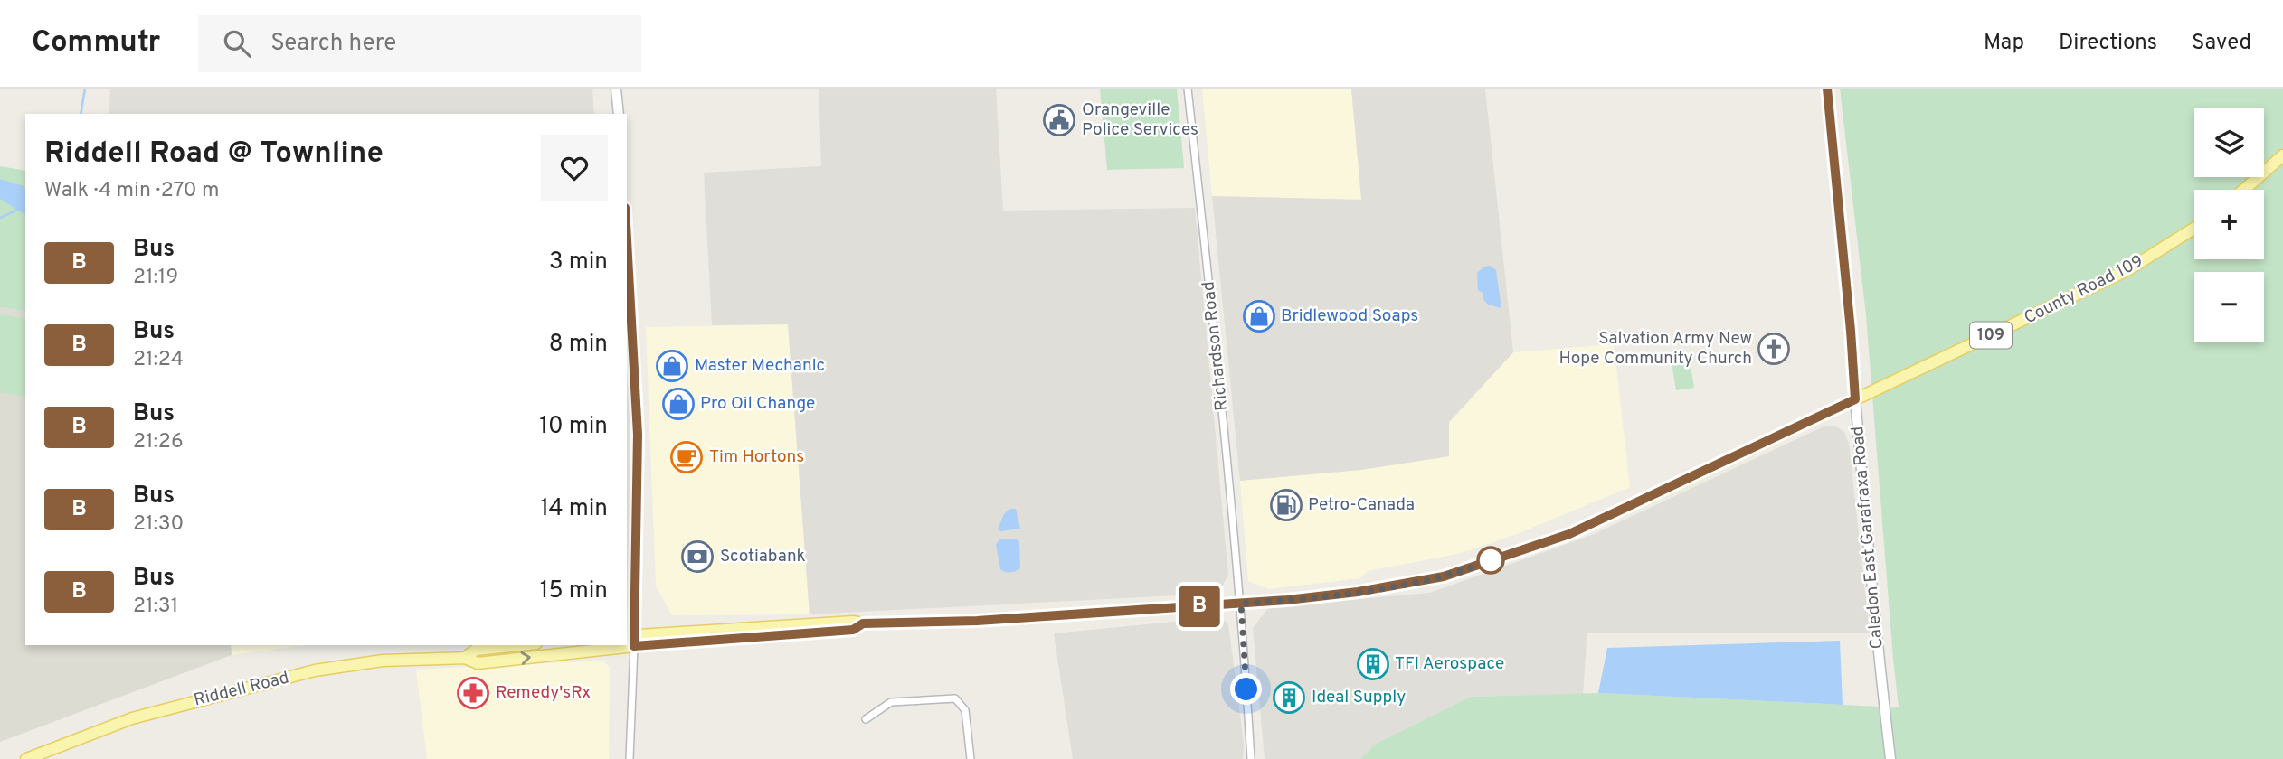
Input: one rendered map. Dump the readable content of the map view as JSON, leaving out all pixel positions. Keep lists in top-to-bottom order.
{
  "streets": {
    "main road": [
      "County Road 109",
      "109",
      "Caledon East Garafraxa Road",
      "Riddell Road"
    ],
    "street": ["Richardson Road"]
  },
  "crossings": [
    ["County Road 109", "Caledon East Garafraxa Road"],
    ["County Road 109", "Riddell Road"],
    ["Richardson Road", "Riddell Road"],
    ["Caledon East Garafraxa Road", "Riddell Road"]
  ],
  "places": {
    "public building": ["Orangeville Police Services"],
    "shop": ["Bridlewood Soaps", "Master Mechanic", "Pro Oil Change"],
    "church": ["Salvation Army New Hope Community Church"],
    "cafe": ["Tim Hortons"],
    "fuel station": ["Petro-Canada"],
    "bank": ["Scotiabank"],
    "building": ["TFI Aerospace", "Ideal Supply"],
    "pharmacy": ["Remedy'sRx"]
  },
  "lines": ["bus line B"],
  "page": {
    "header": "Commutr",
    "search": "Search here",
    "nav": ["Map", "Directions", "Saved"],
    "on_map": "B",
    "map_buttons": ["+", "−"],
    "heading": ["Riddell Road @ Townline", "Walk · 4 min · 270 m"],
    "list": [
      {
        "mark": "B",
        "name": "Bus",
        "note": "21:19",
        "value": "3 min"
      },
      {
        "mark": "B",
        "name": "Bus",
        "note": "21:24",
        "value": "8 min"
      },
      {
        "mark": "B",
        "name": "Bus",
        "note": "21:26",
        "value": "10 min"
      },
      {
        "mark": "B",
        "name": "Bus",
        "note": "21:30",
        "value": "14 min"
      },
      {
        "mark": "B",
        "name": "Bus",
        "note": "21:31",
        "value": "15 min"
      }
    ]
  }
}
